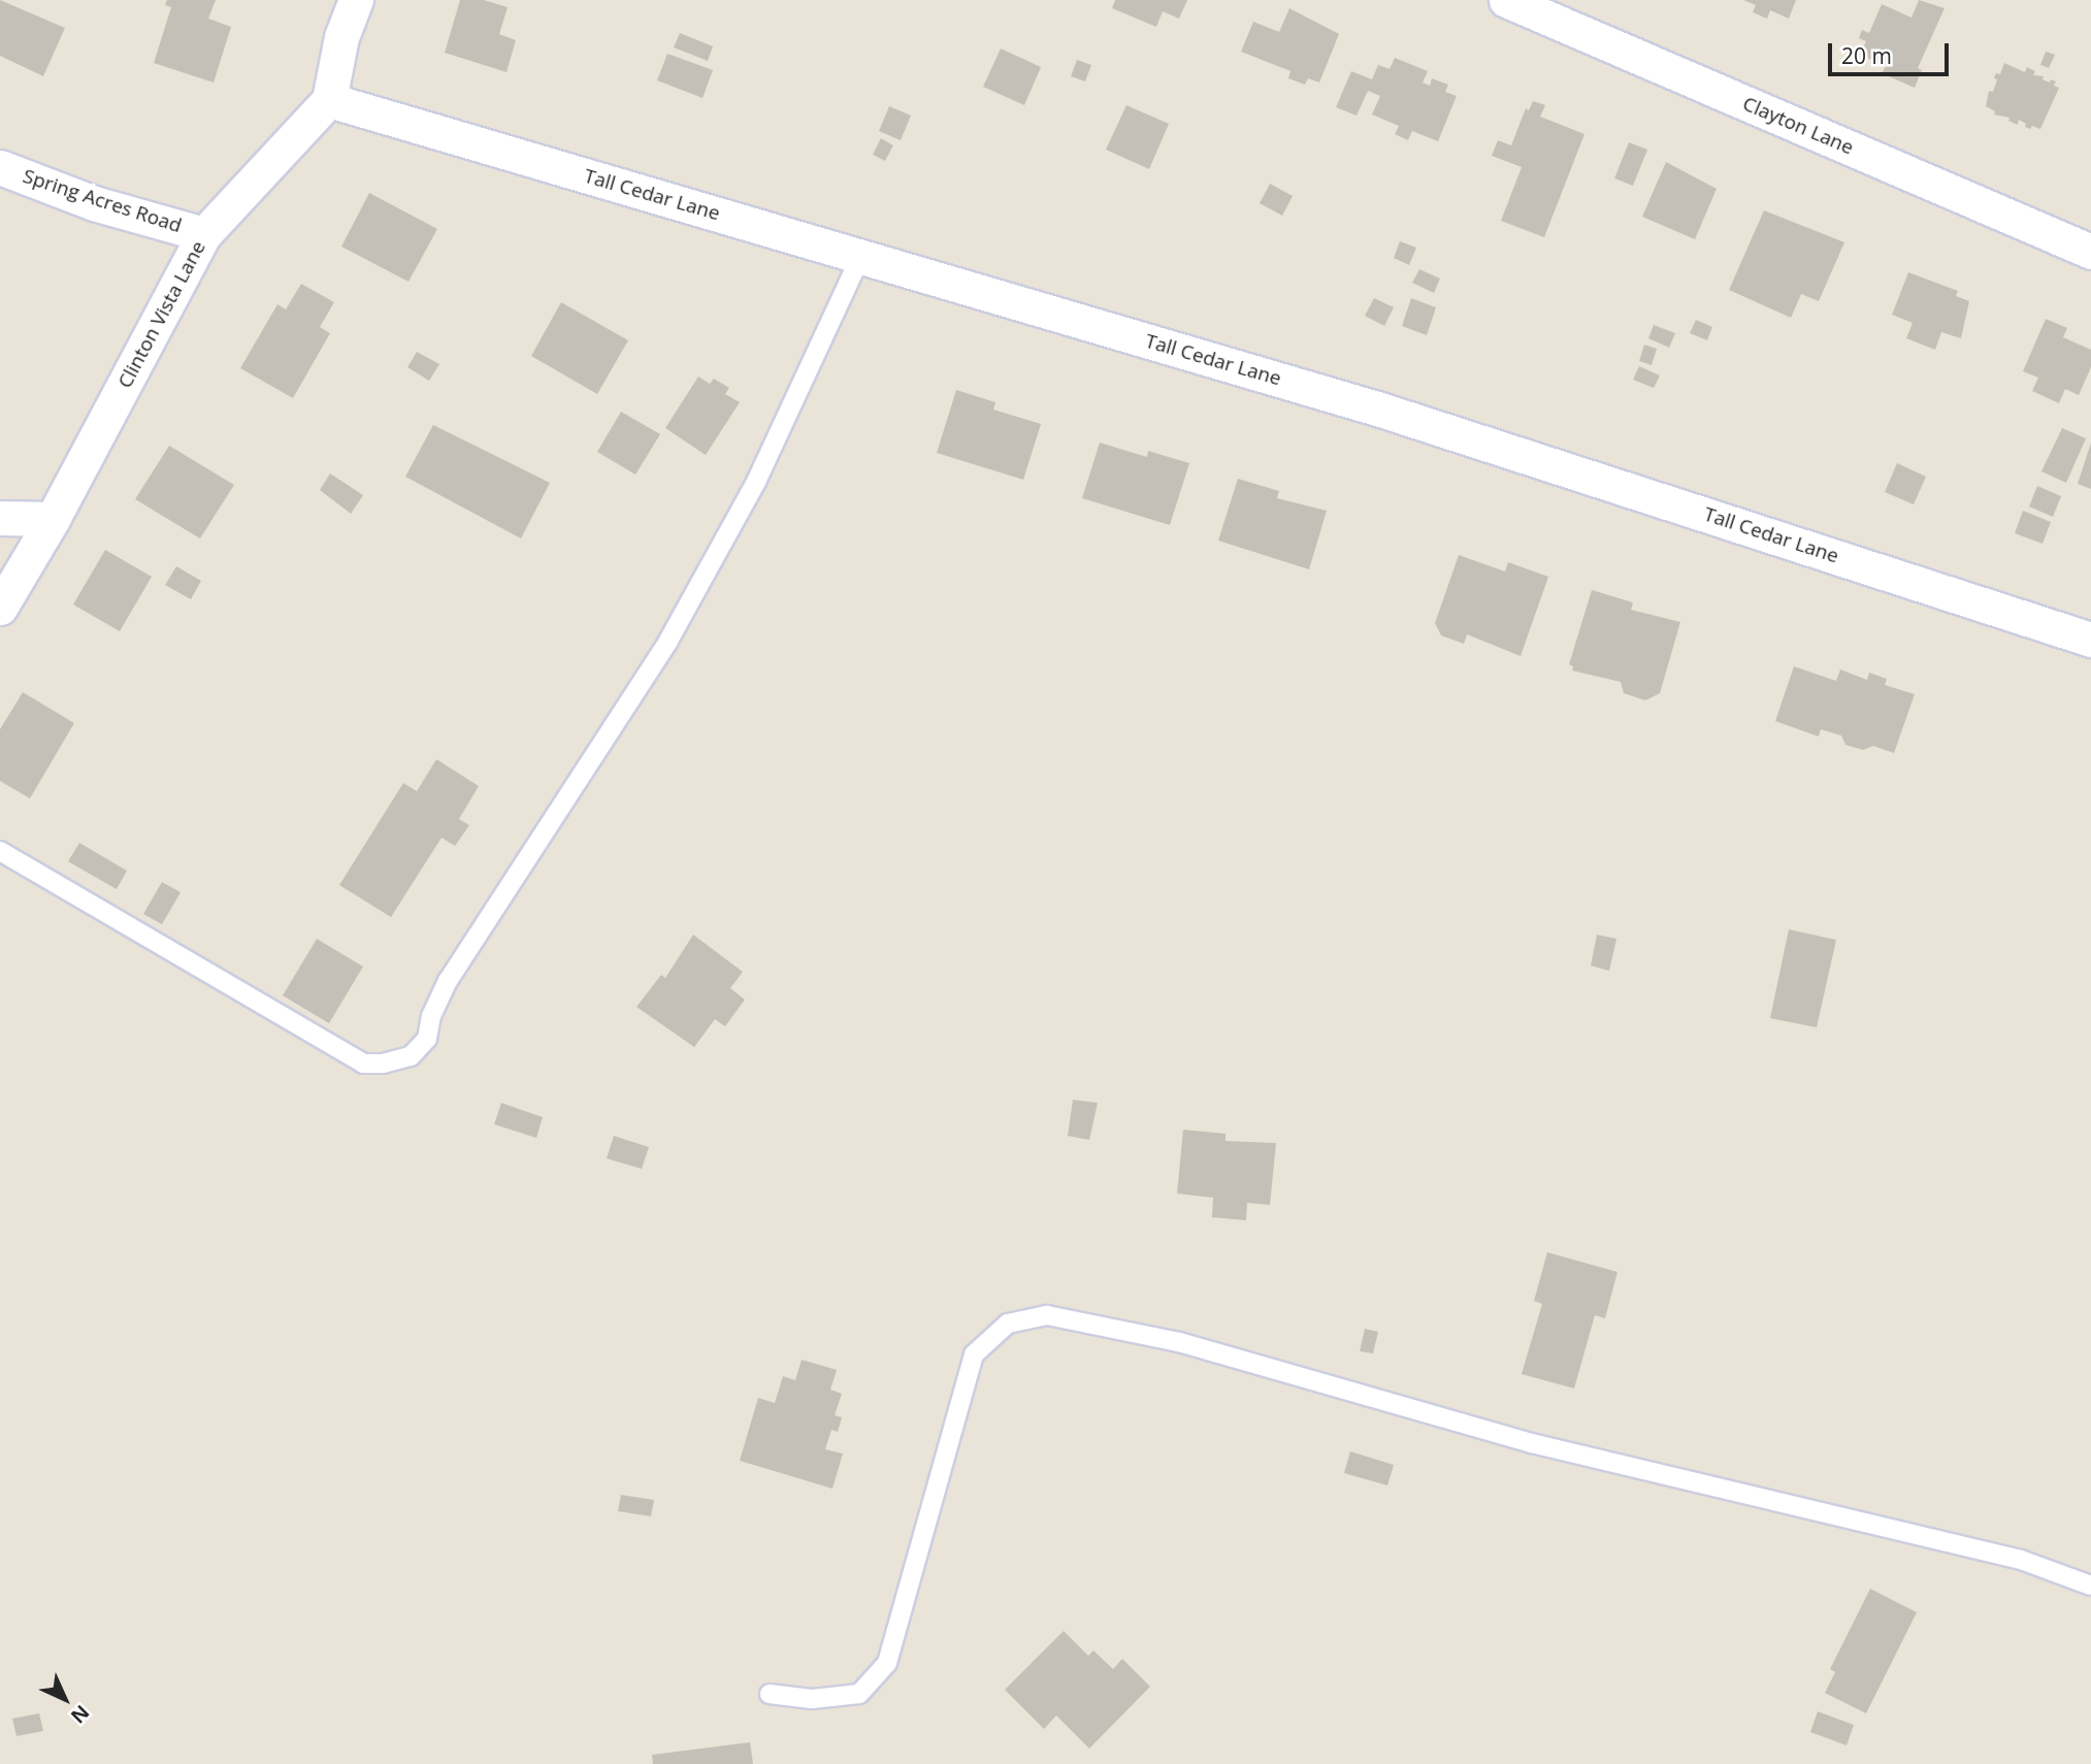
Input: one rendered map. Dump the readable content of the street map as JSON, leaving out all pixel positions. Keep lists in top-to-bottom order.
{
  "streets": {
    "street": [
      "Clayton Lane",
      "Tall Cedar Lane",
      "Spring Acres Road",
      "Clinton Vista Lane"
    ]
  },
  "crossings": [
    ["Tall Cedar Lane", "Clinton Vista Lane"],
    ["Spring Acres Road", "Clinton Vista Lane"]
  ],
  "scale_bar": "20 m",
  "north": "bottom right"
}
